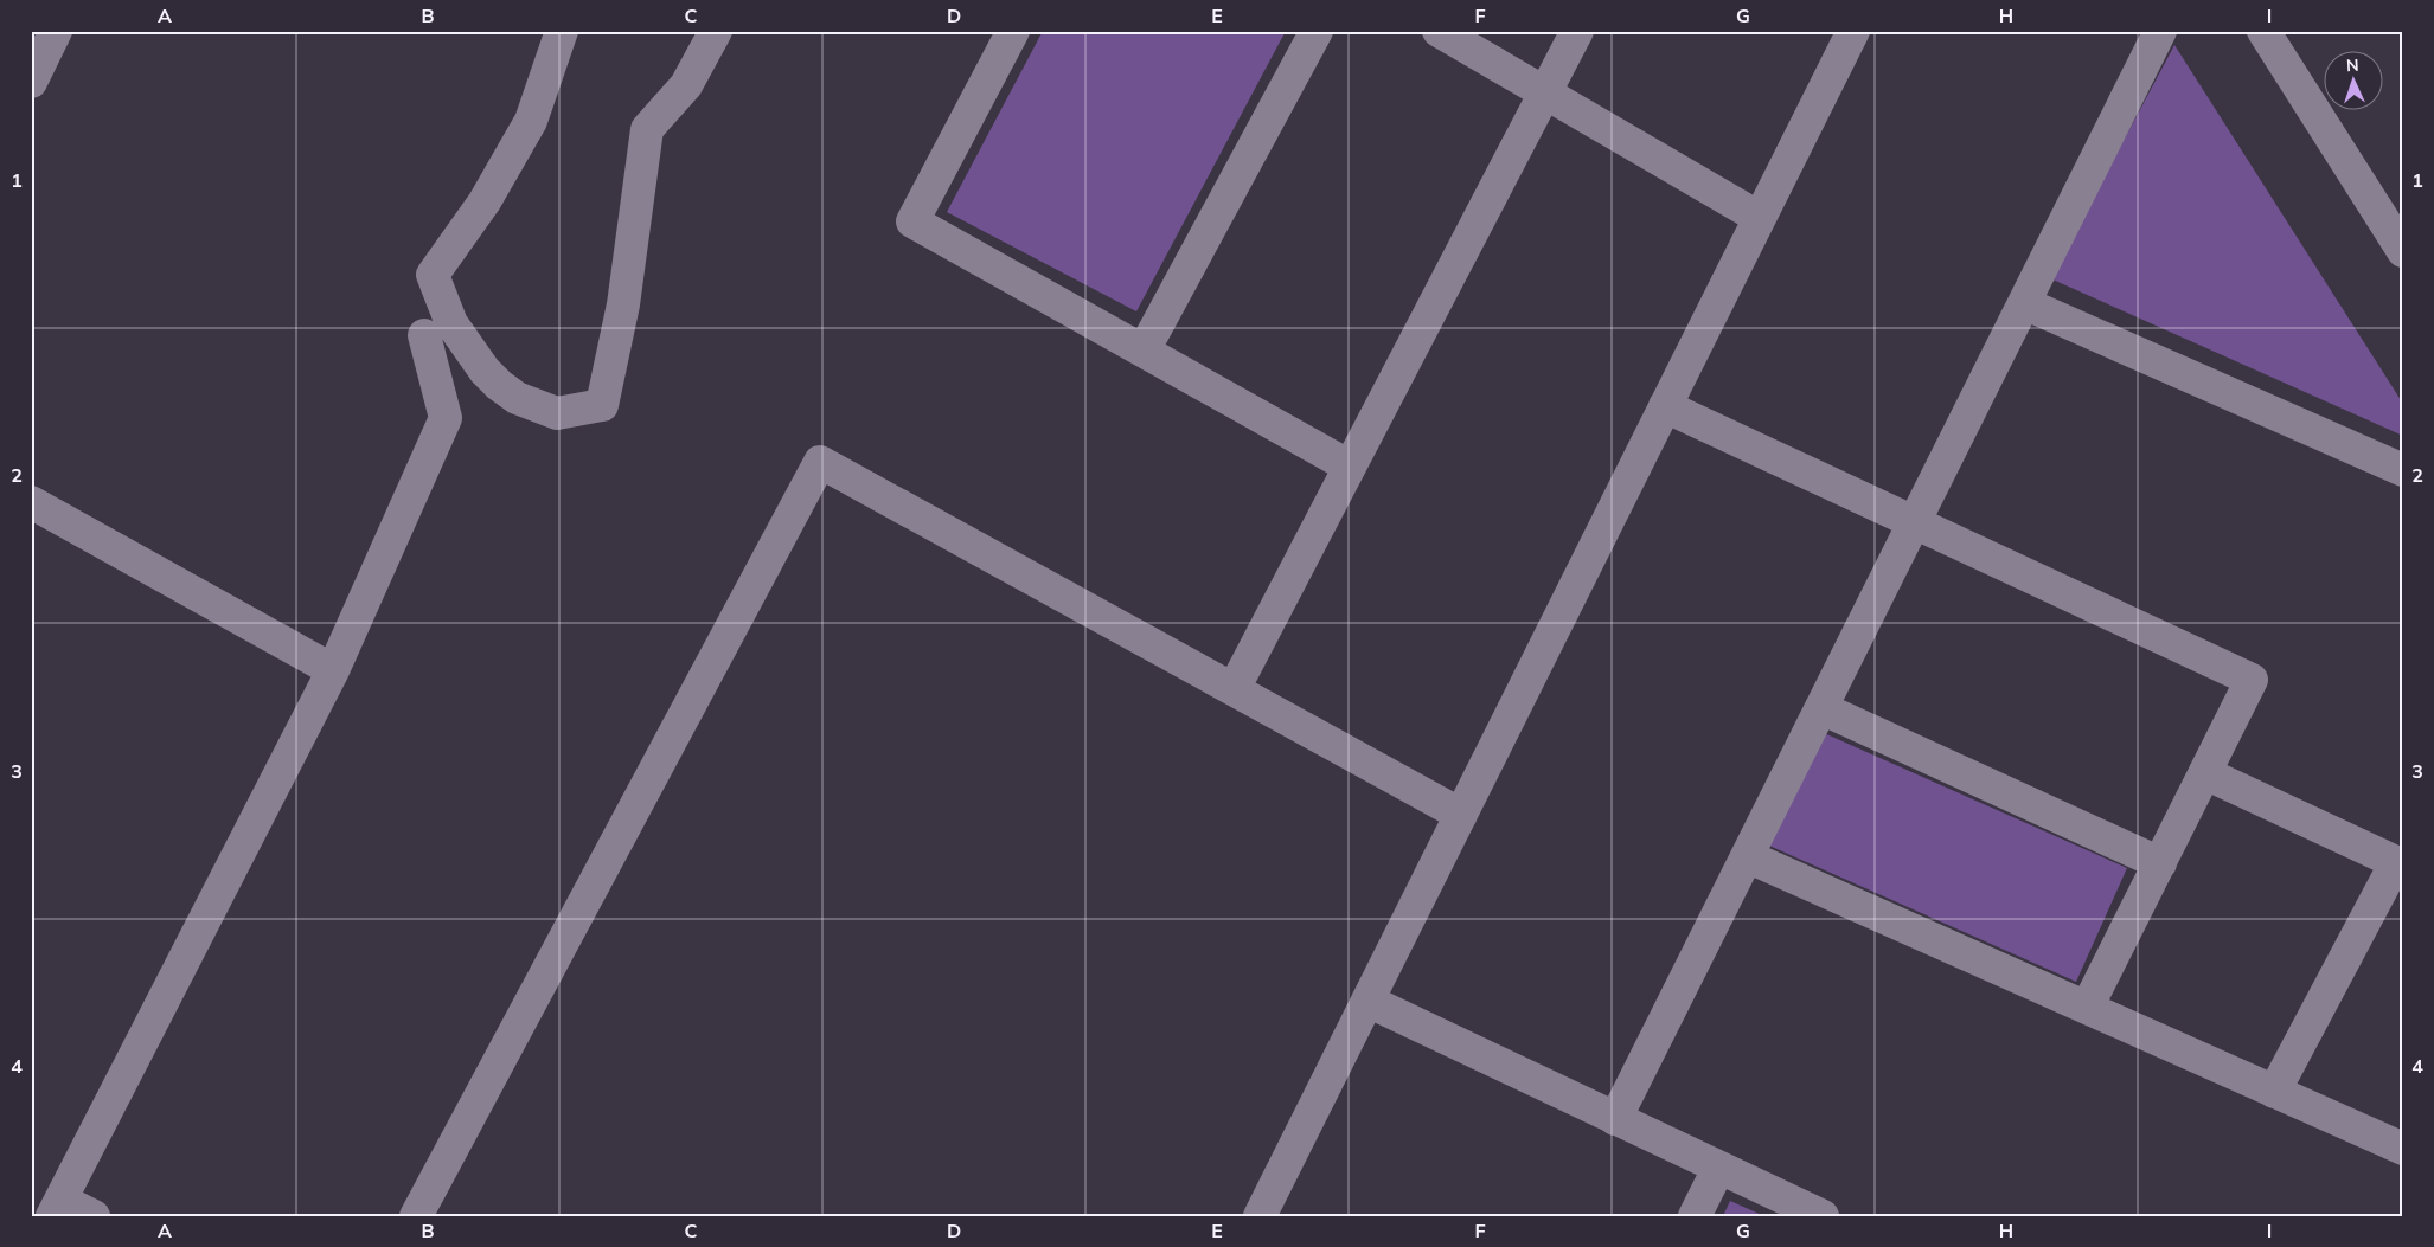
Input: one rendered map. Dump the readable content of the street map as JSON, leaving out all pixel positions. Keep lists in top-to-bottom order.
{
  "north": "top",
  "grid": {
    "columns": [
      "A",
      "B",
      "C",
      "D",
      "E",
      "F",
      "G",
      "H",
      "I"
    ],
    "rows": [
      "1",
      "2",
      "3",
      "4"
    ]
  }
}
